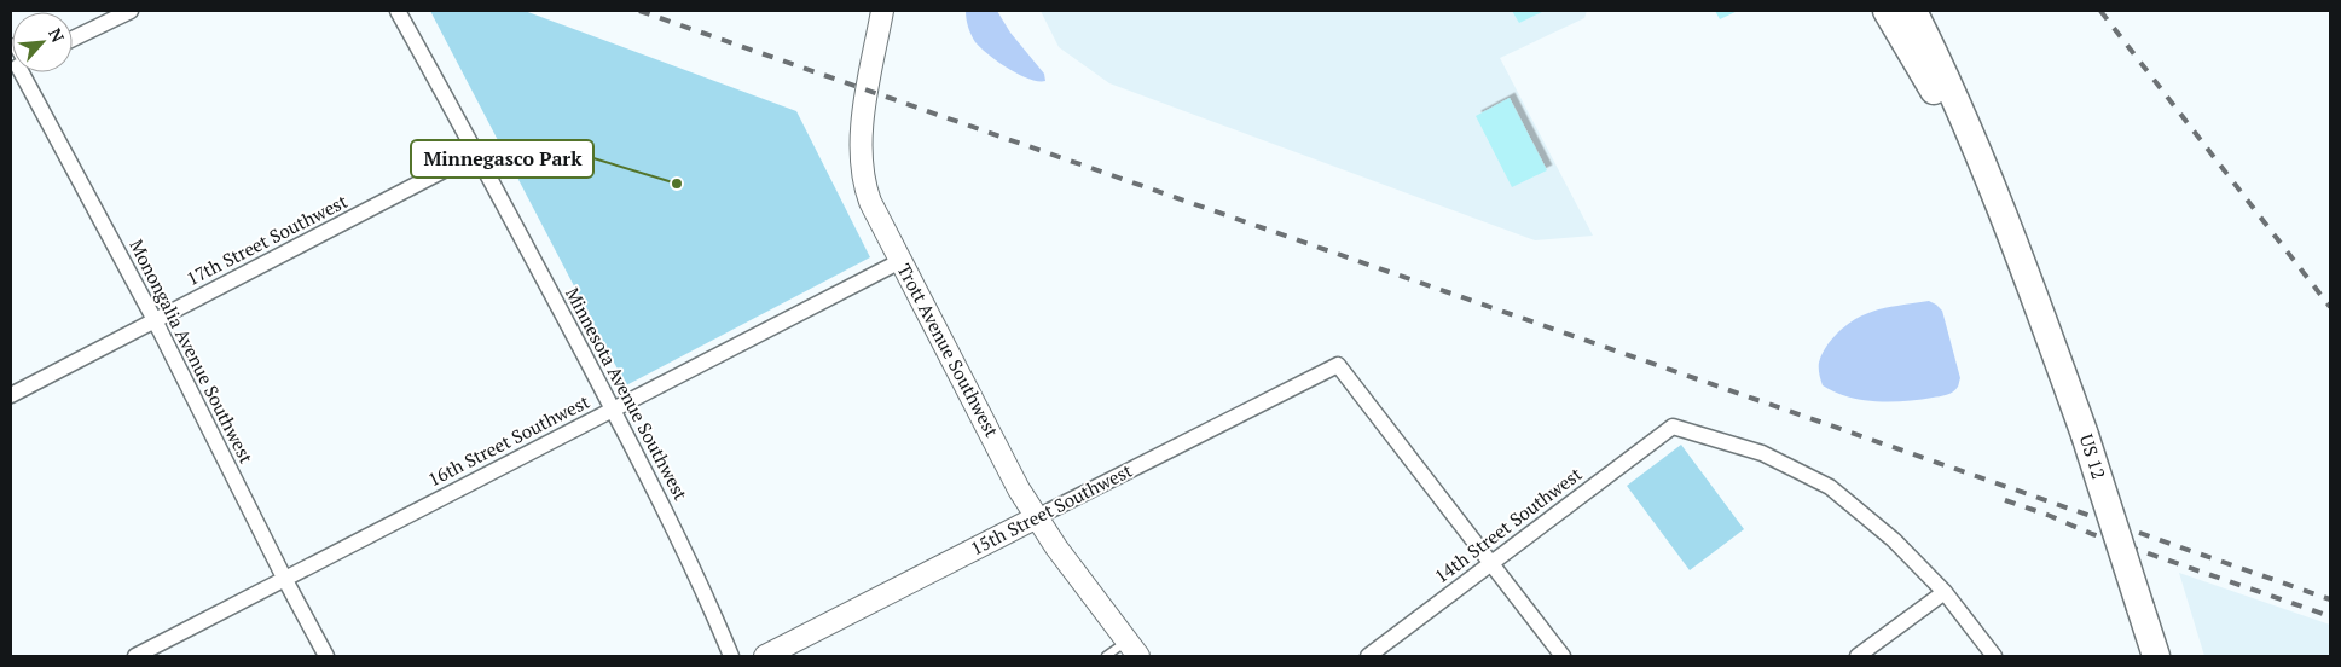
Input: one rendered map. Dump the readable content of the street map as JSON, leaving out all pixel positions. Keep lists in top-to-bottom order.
{
  "streets": {
    "highway": ["US 12"],
    "street": [
      "17th Street Southwest",
      "Trott Avenue Southwest",
      "Monongalia Avenue Southwest",
      "Minnesota Avenue Southwest",
      "16th Street Southwest",
      "15th Street Southwest",
      "14th Street Southwest"
    ]
  },
  "crossings": [
    ["17th Street Southwest", "Monongalia Avenue Southwest"],
    ["17th Street Southwest", "Minnesota Avenue Southwest"],
    ["Trott Avenue Southwest", "16th Street Southwest"],
    ["Trott Avenue Southwest", "15th Street Southwest"],
    ["Monongalia Avenue Southwest", "16th Street Southwest"],
    ["Minnesota Avenue Southwest", "16th Street Southwest"],
    ["15th Street Southwest", "14th Street Southwest"]
  ],
  "places": ["Minnegasco Park"],
  "north": "top right"
}
